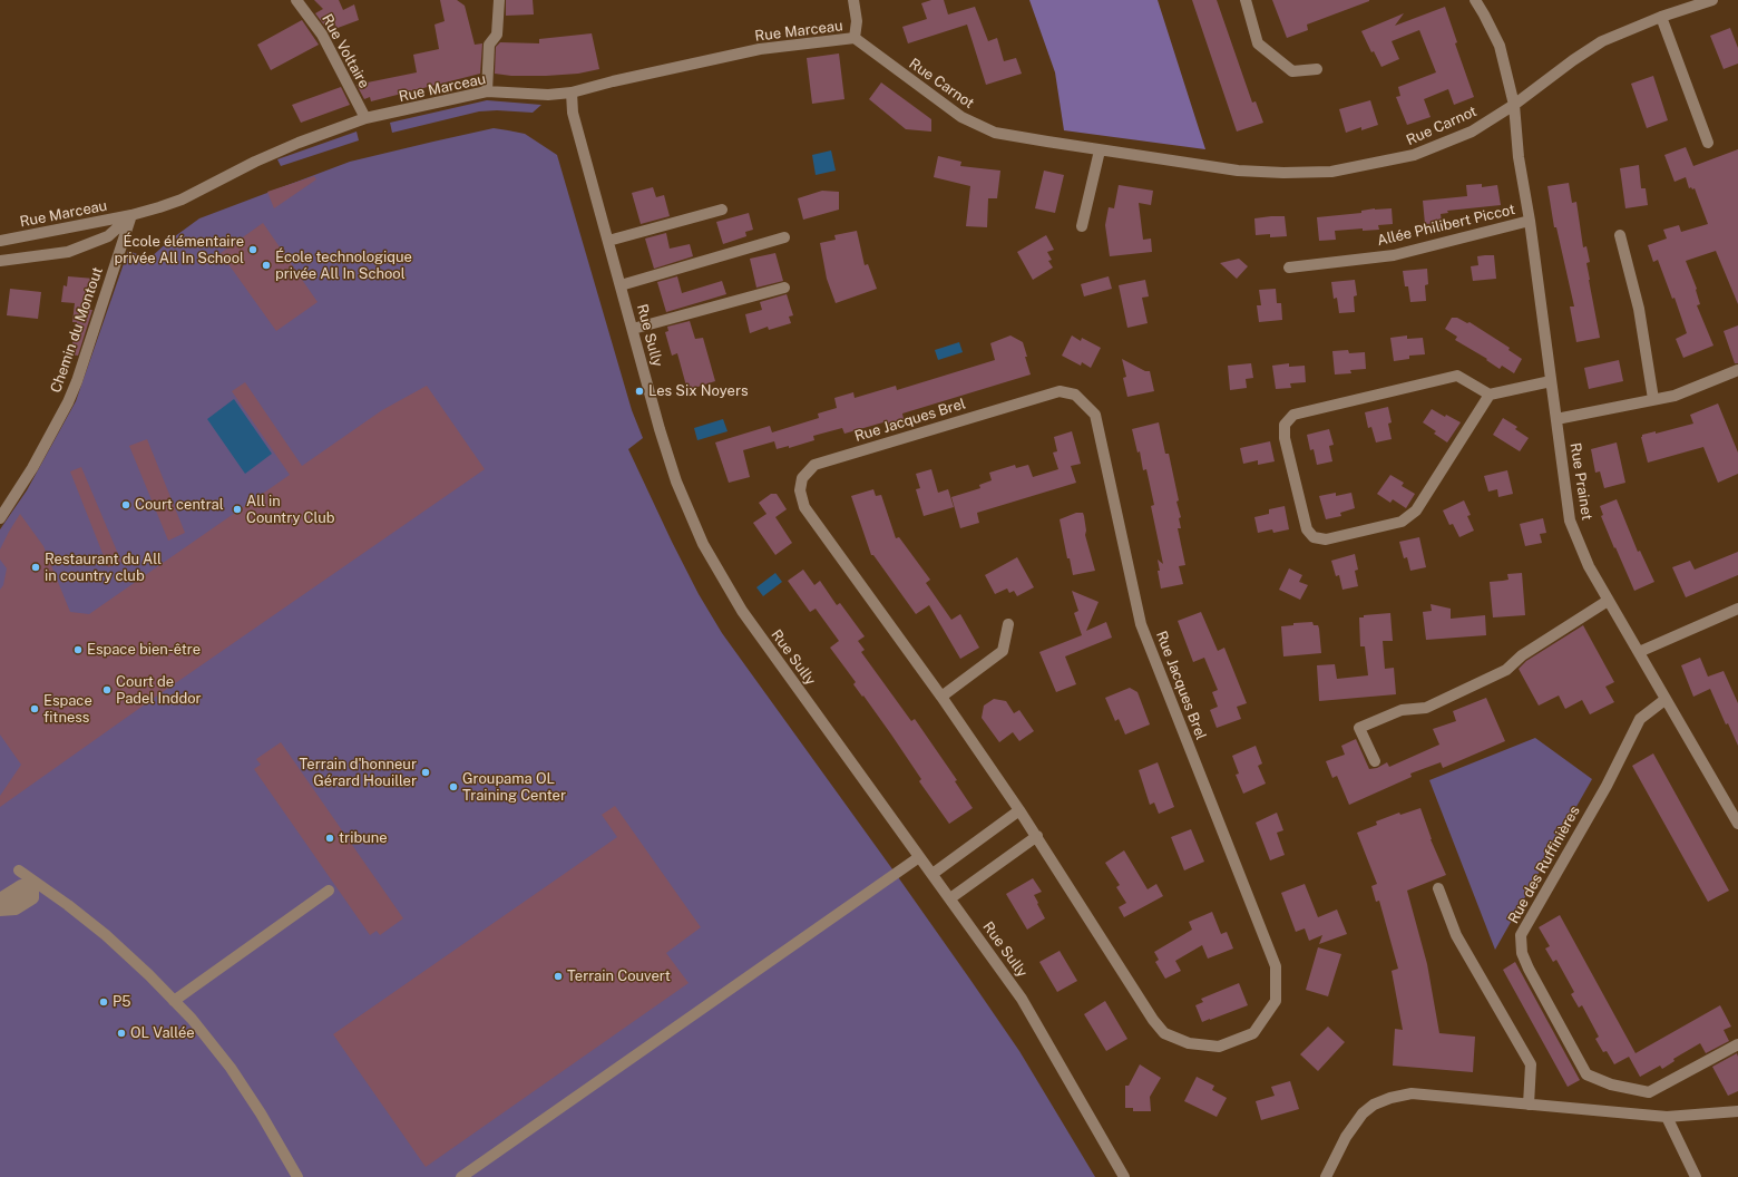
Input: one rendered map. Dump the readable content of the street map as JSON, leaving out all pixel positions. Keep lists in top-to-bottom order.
{
  "streets": {
    "street": [
      "Rue Marceau",
      "Rue Voltaire",
      "Rue Carnot",
      "Allée Philibert Piccot",
      "Chemin du Montout",
      "Rue Sully",
      "Rue Jacques Brel",
      "Rue Prainet",
      "Rue des Ruffinières"
    ]
  },
  "crossings": [
    ["Rue Marceau", "Rue Voltaire"],
    ["Rue Marceau", "Rue Carnot"],
    ["Rue Marceau", "Chemin du Montout"],
    ["Rue Marceau", "Rue Sully"],
    ["Rue Carnot", "Rue Prainet"],
    ["Allée Philibert Piccot", "Rue Prainet"],
    ["Rue Prainet", "Rue des Ruffinières"]
  ],
  "places": [
    "École élémentaire privée All In School",
    "École technologique privée All In School",
    "Les Six Noyers",
    "Court central",
    "All in Country Club",
    "Restaurant du All in country club",
    "Espace bien-être",
    "Court de Padel Inddor",
    "Espace fitness",
    "Terrain d'honneur Gérard Houiller",
    "Groupama OL Training Center",
    "tribune",
    "Terrain Couvert",
    "P5",
    "OL Vallée"
  ]
}
